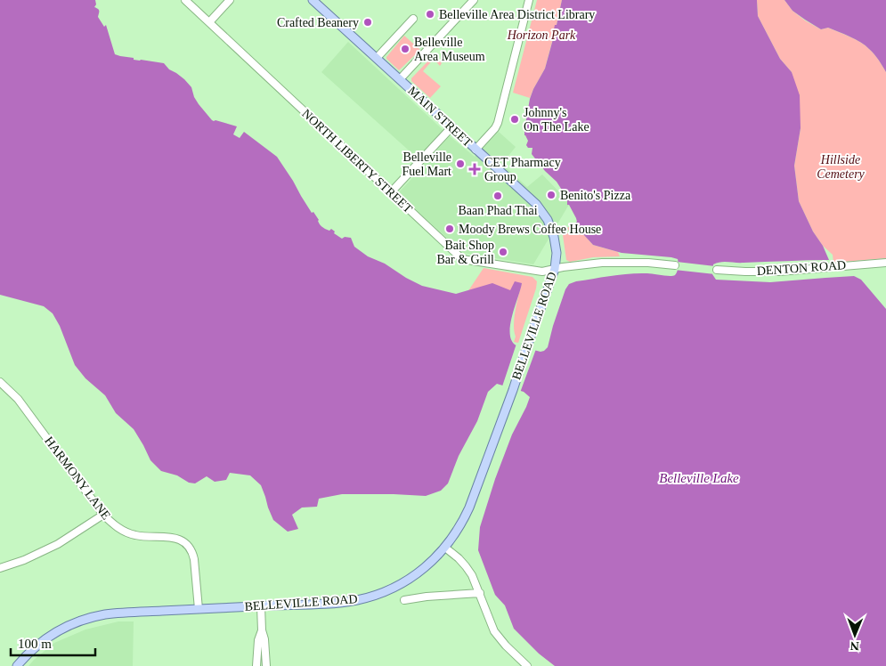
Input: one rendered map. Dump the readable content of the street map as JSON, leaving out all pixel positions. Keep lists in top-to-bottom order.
{
  "streets": {
    "main road": ["MAIN STREET", "BELLEVILLE ROAD"],
    "street": ["NORTH LIBERTY STREET", "DENTON ROAD", "HARMONY LANE"]
  },
  "crossings": [
    ["MAIN STREET", "BELLEVILLE ROAD"],
    ["NORTH LIBERTY STREET", "BELLEVILLE ROAD"],
    ["BELLEVILLE ROAD", "HARMONY LANE"]
  ],
  "water": ["Belleville Lake"],
  "parks": ["Horizon Park", "Hillside Cemetery"],
  "places": {
    "other": [
      "Belleville Area District Library",
      "Crafted Beanery",
      "Belleville Area Museum",
      "Johnny's On The Lake",
      "Belleville Fuel Mart",
      "Benito's Pizza",
      "Baan Phad Thai",
      "Moody Brews Coffee House",
      "Bait Shop Bar & Grill"
    ],
    "health": ["CET Pharmacy Group"]
  },
  "scale_bar": "100 m",
  "north": "bottom"
}
